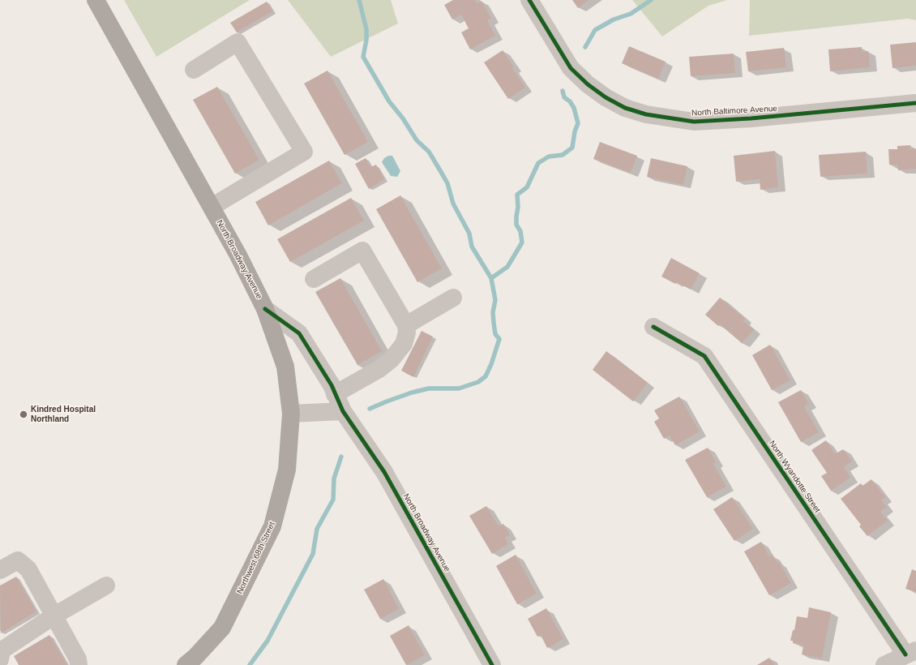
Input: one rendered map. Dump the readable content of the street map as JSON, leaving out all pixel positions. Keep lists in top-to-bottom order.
{
  "streets": {
    "main road": ["North Broadway Avenue", "Northwest 68th Street"],
    "street": ["North Baltimore Avenue", "North Wyandotte Street"]
  },
  "crossings": [
    ["North Broadway Avenue", "Northwest 68th Street"]
  ],
  "places": ["Kindred Hospital Northland"]
}
